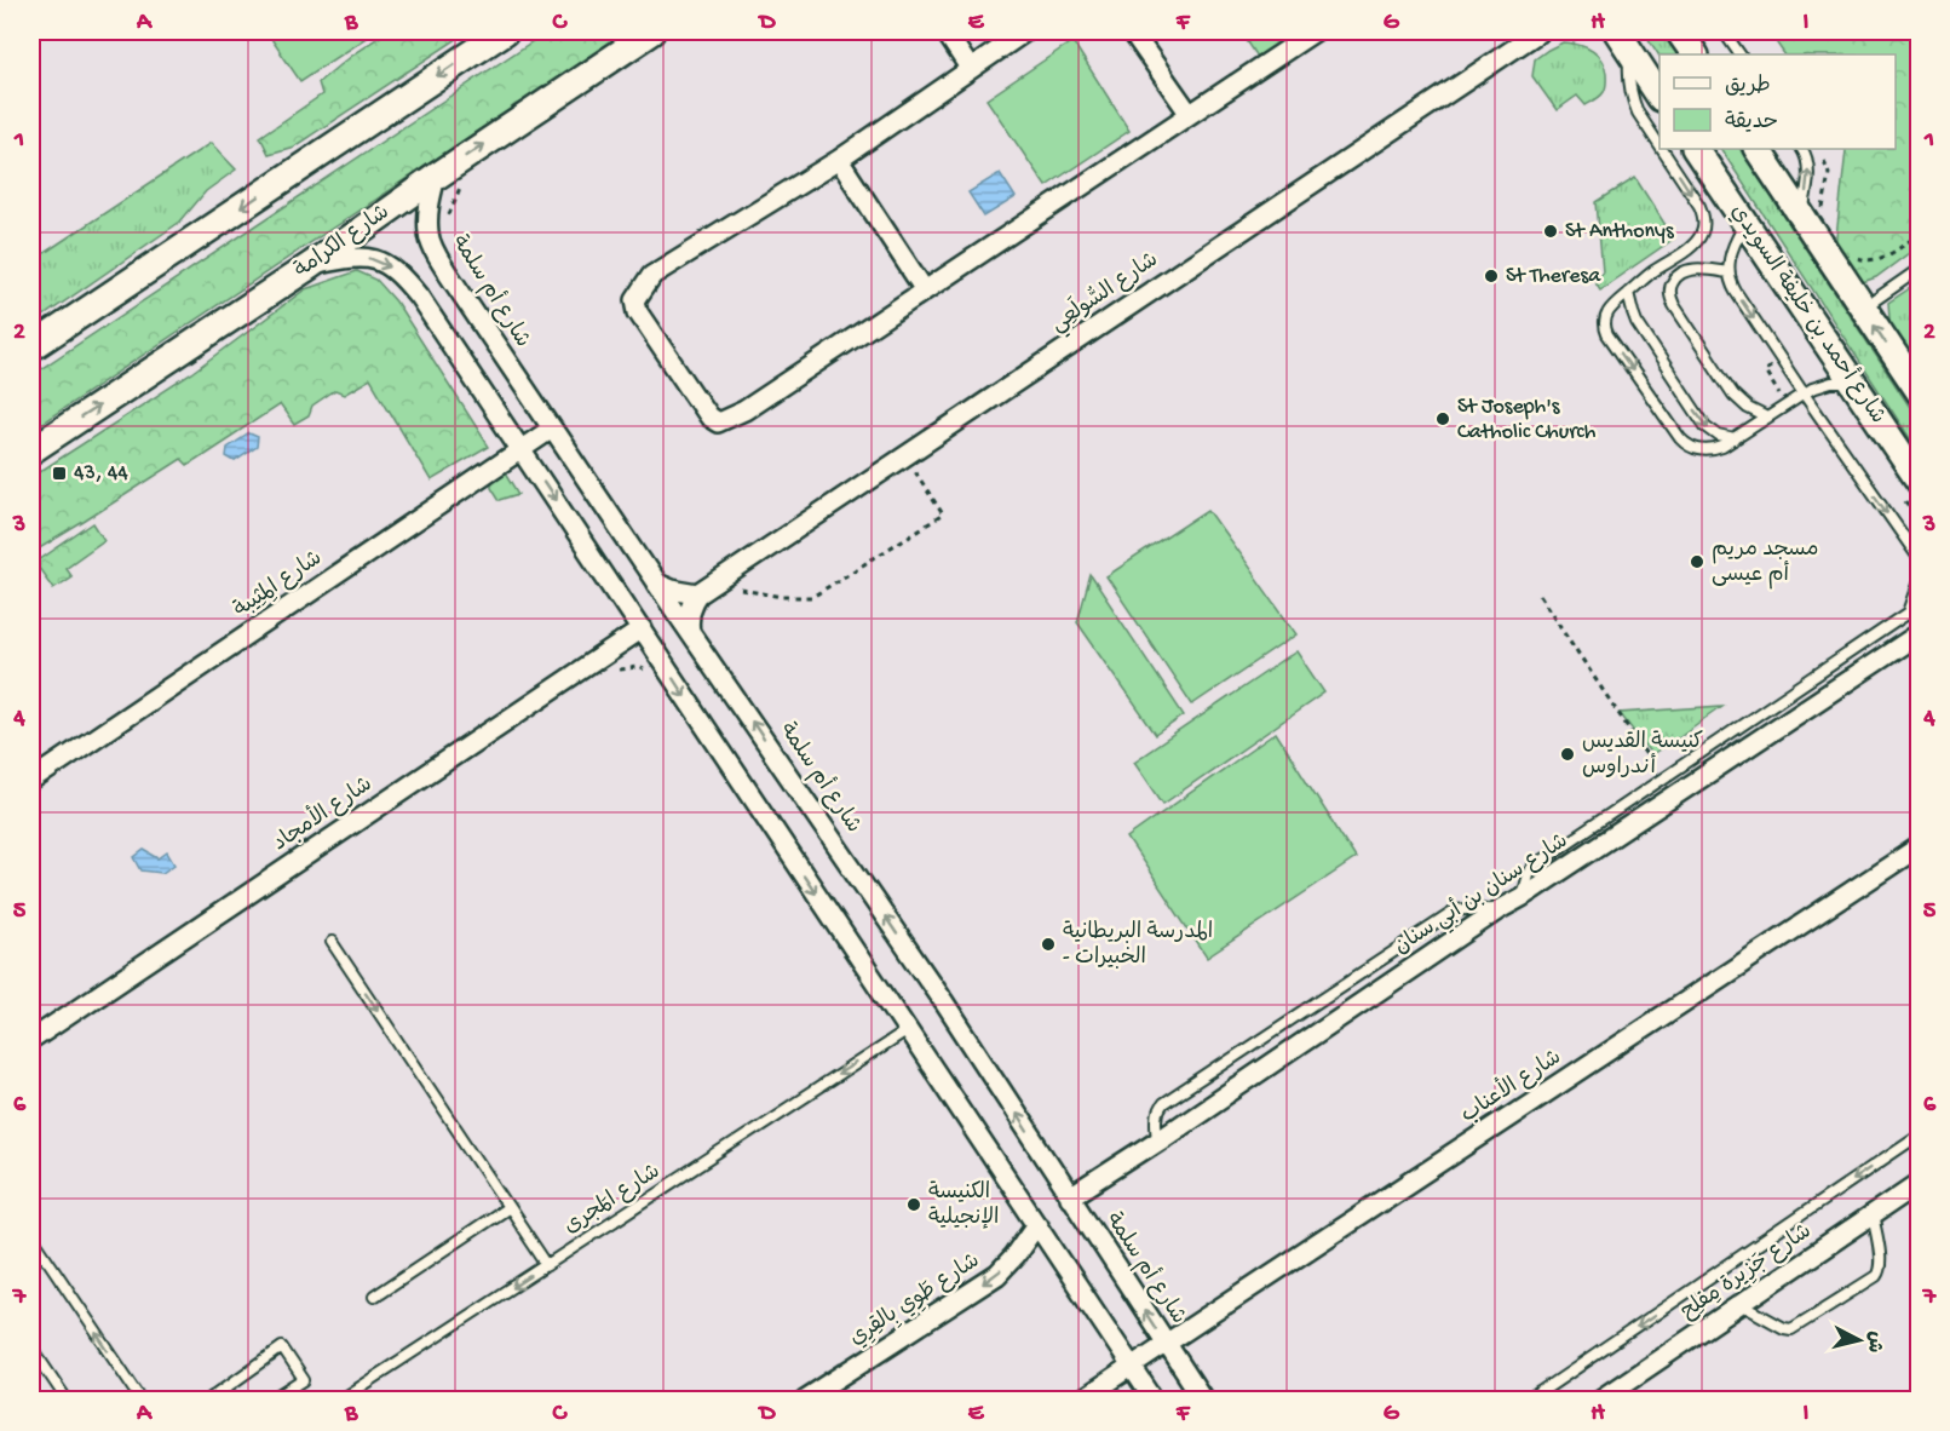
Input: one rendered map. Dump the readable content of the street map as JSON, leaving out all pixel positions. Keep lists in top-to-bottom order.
{
  "streets": {
    "main road": ["شارع الكرامة", "شارع أحمد بن خليفة السويدي"],
    "street": [
      "شارع أم سلمة",
      "شارع السُّولَعِي",
      "شارع المِثِيبة",
      "شارع الأمجاد",
      "شارع سنان بن أبي سنان",
      "شارع الأعناب",
      "شارع جَزِيرة مِفلِح",
      "شارع طَوِي بِالقِرِي"
    ],
    "lane": ["شارع المَجرى"]
  },
  "crossings": [
    ["شارع الكرامة", "شارع أم سلمة"],
    ["شارع أم سلمة", "شارع المِثِيبة"],
    ["شارع أم سلمة", "شارع سنان بن أبي سنان"],
    ["شارع أم سلمة", "شارع الأعناب"]
  ],
  "one_way": ["شارع المَجرى", "شارع طَوِي بِالقِرِي"],
  "places": {
    "other": [
      "St Anthonys",
      "St Theresa",
      "St Joseph's Catholic Church",
      "مسجد مريم أم عيسى",
      "كنيسة القديس أندراوس",
      "المدرسة البريطانية - الخبيرات",
      "الكنيسة الإنجيلية"
    ],
    "transit": ["43, 44"]
  },
  "legend": ["طريق", "حديقة"],
  "north": "right",
  "grid": {
    "columns": [
      "A",
      "B",
      "C",
      "D",
      "E",
      "F",
      "G",
      "H",
      "I"
    ],
    "rows": [
      "1",
      "2",
      "3",
      "4",
      "5",
      "6",
      "7"
    ]
  }
}
